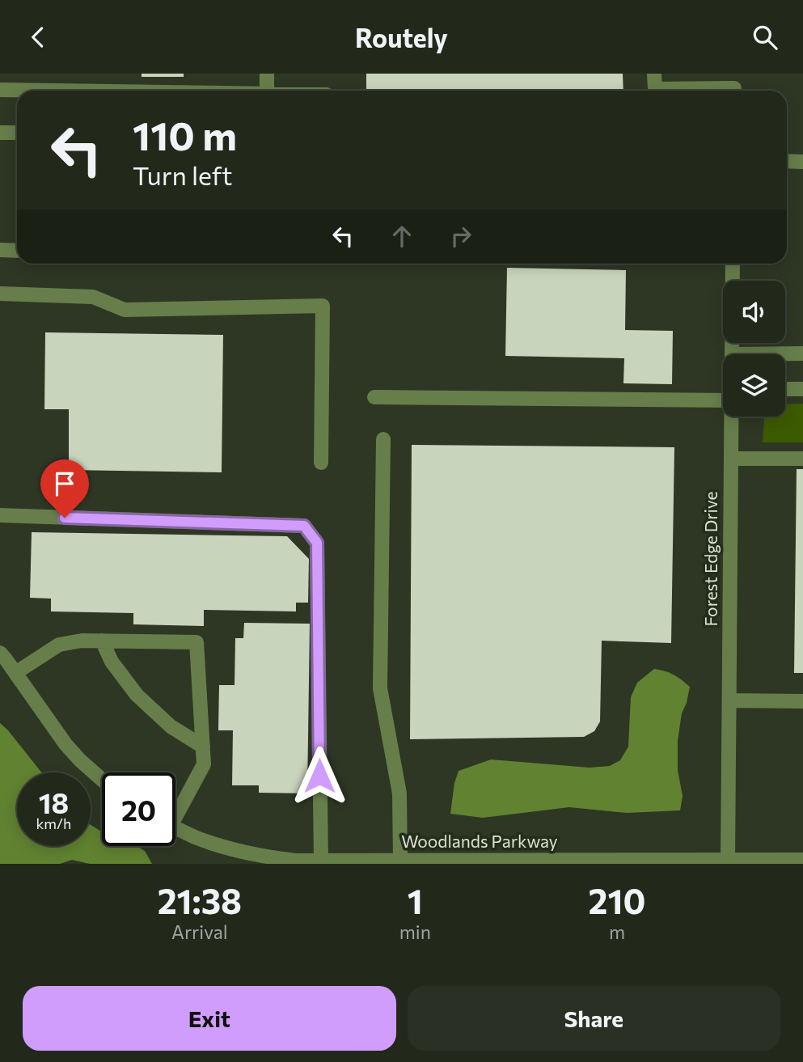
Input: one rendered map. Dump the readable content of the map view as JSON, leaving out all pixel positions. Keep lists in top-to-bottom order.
{
  "streets": {
    "street": ["Forest Edge Drive", "Woodlands Parkway"]
  },
  "crossings": [
    ["Forest Edge Drive", "Woodlands Parkway"]
  ],
  "page": {
    "header": "Routely",
    "turn": ["110 m", "Turn left"],
    "speed": "18 km/h",
    "limit": "20",
    "eta": [
      "21:38",
      "Arrival",
      "1",
      "min",
      "210",
      "m"
    ],
    "buttons": ["Exit", "Share"]
  }
}
